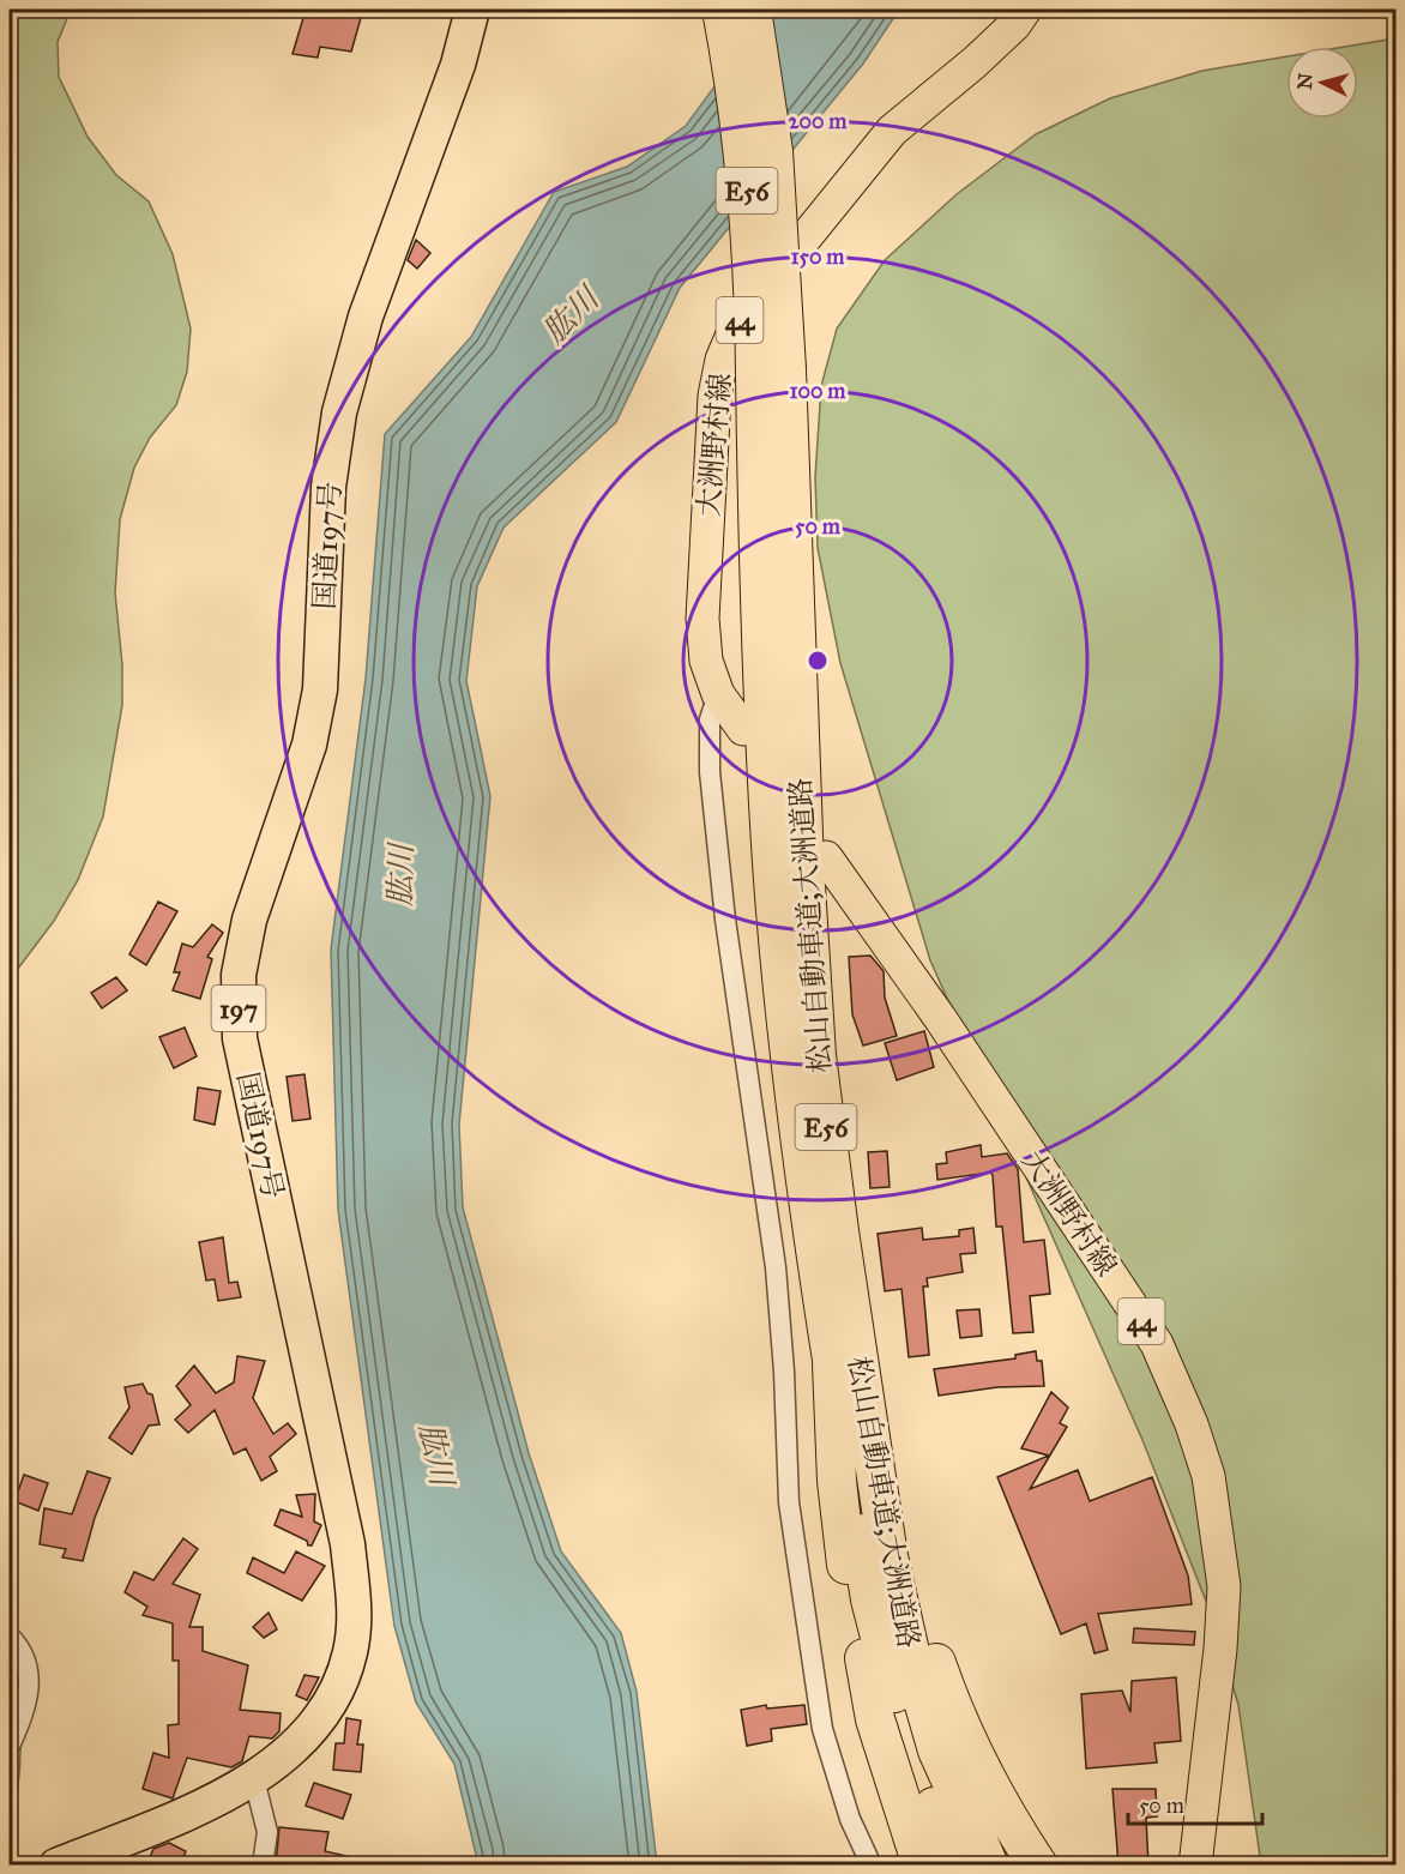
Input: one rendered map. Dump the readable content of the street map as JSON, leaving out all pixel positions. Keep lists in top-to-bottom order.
{
  "streets": {
    "highway": [
      "E56",
      "国道197号",
      "松山自動車道;大洲道路",
      "197"
    ],
    "main road": ["44", "大洲野村線"]
  },
  "water": ["肱川"],
  "scale_bar": "50 m",
  "north": "left",
  "rings": [
    "200 m",
    "150 m",
    "100 m",
    "50 m"
  ]
}
